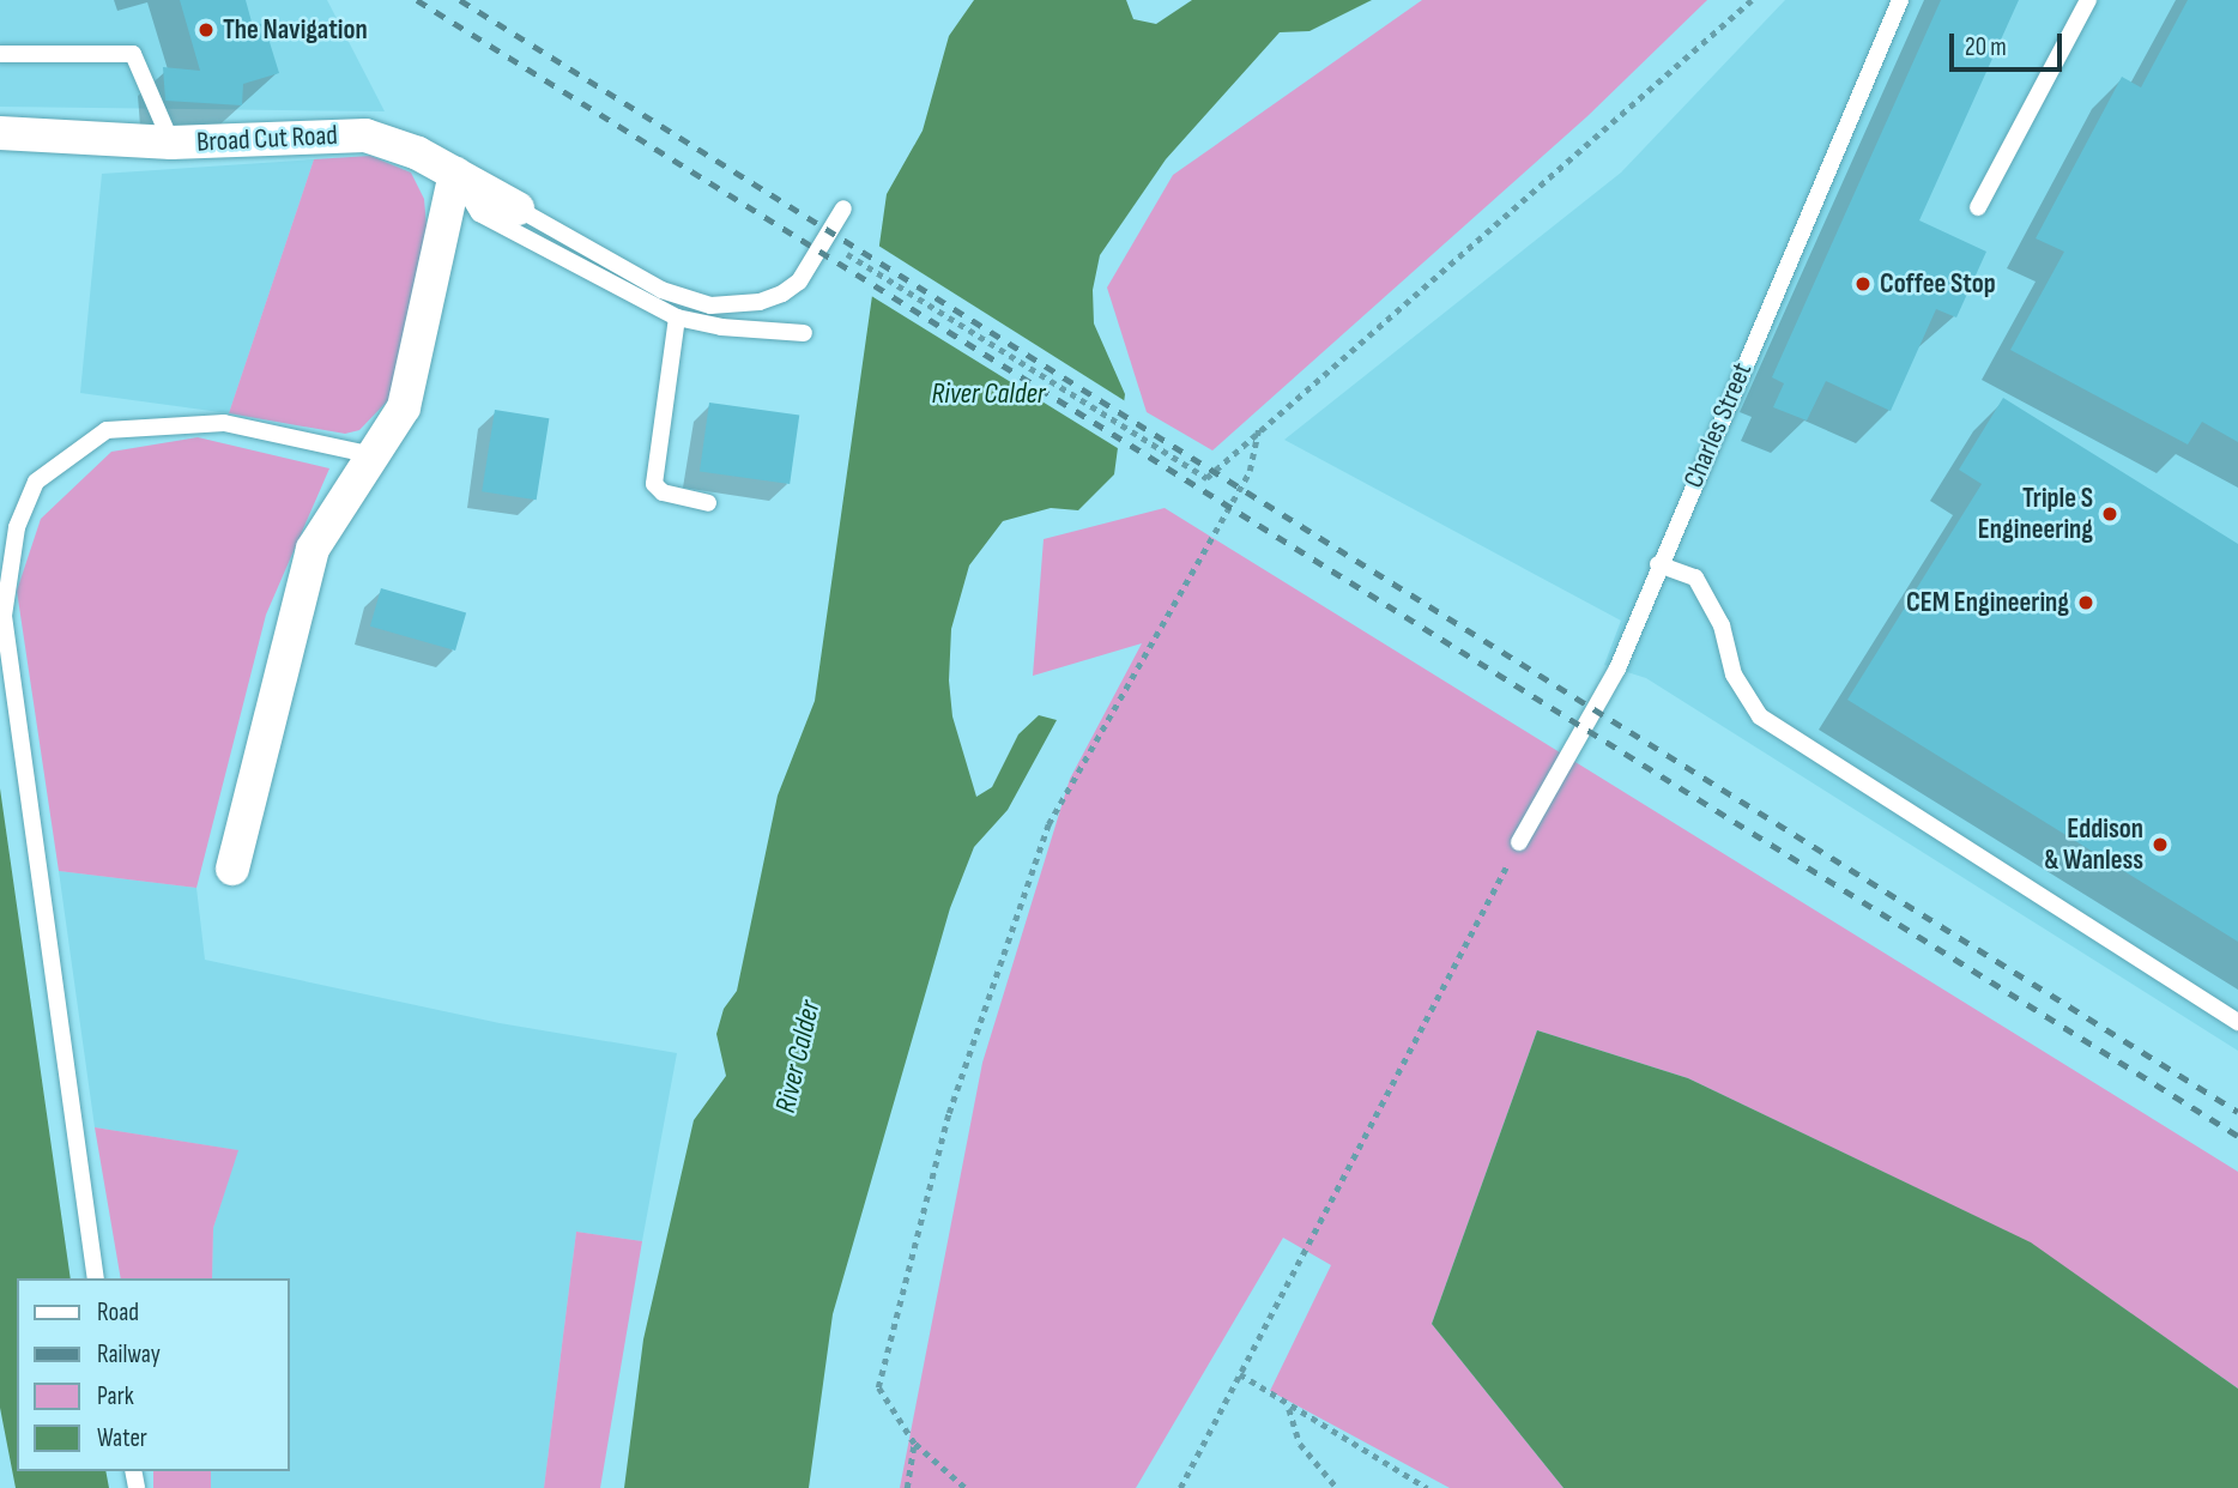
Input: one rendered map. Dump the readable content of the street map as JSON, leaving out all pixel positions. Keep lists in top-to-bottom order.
{
  "streets": {
    "street": ["Broad Cut Road"],
    "lane": ["Charles Street"]
  },
  "water": ["River Calder"],
  "places": [
    "The Navigation",
    "Coffee Stop",
    "Triple S Engineering",
    "CEM Engineering",
    "Eddison & Wanless"
  ],
  "legend": [
    "Road",
    "Railway",
    "Park",
    "Water"
  ],
  "scale_bar": "20 m"
}
